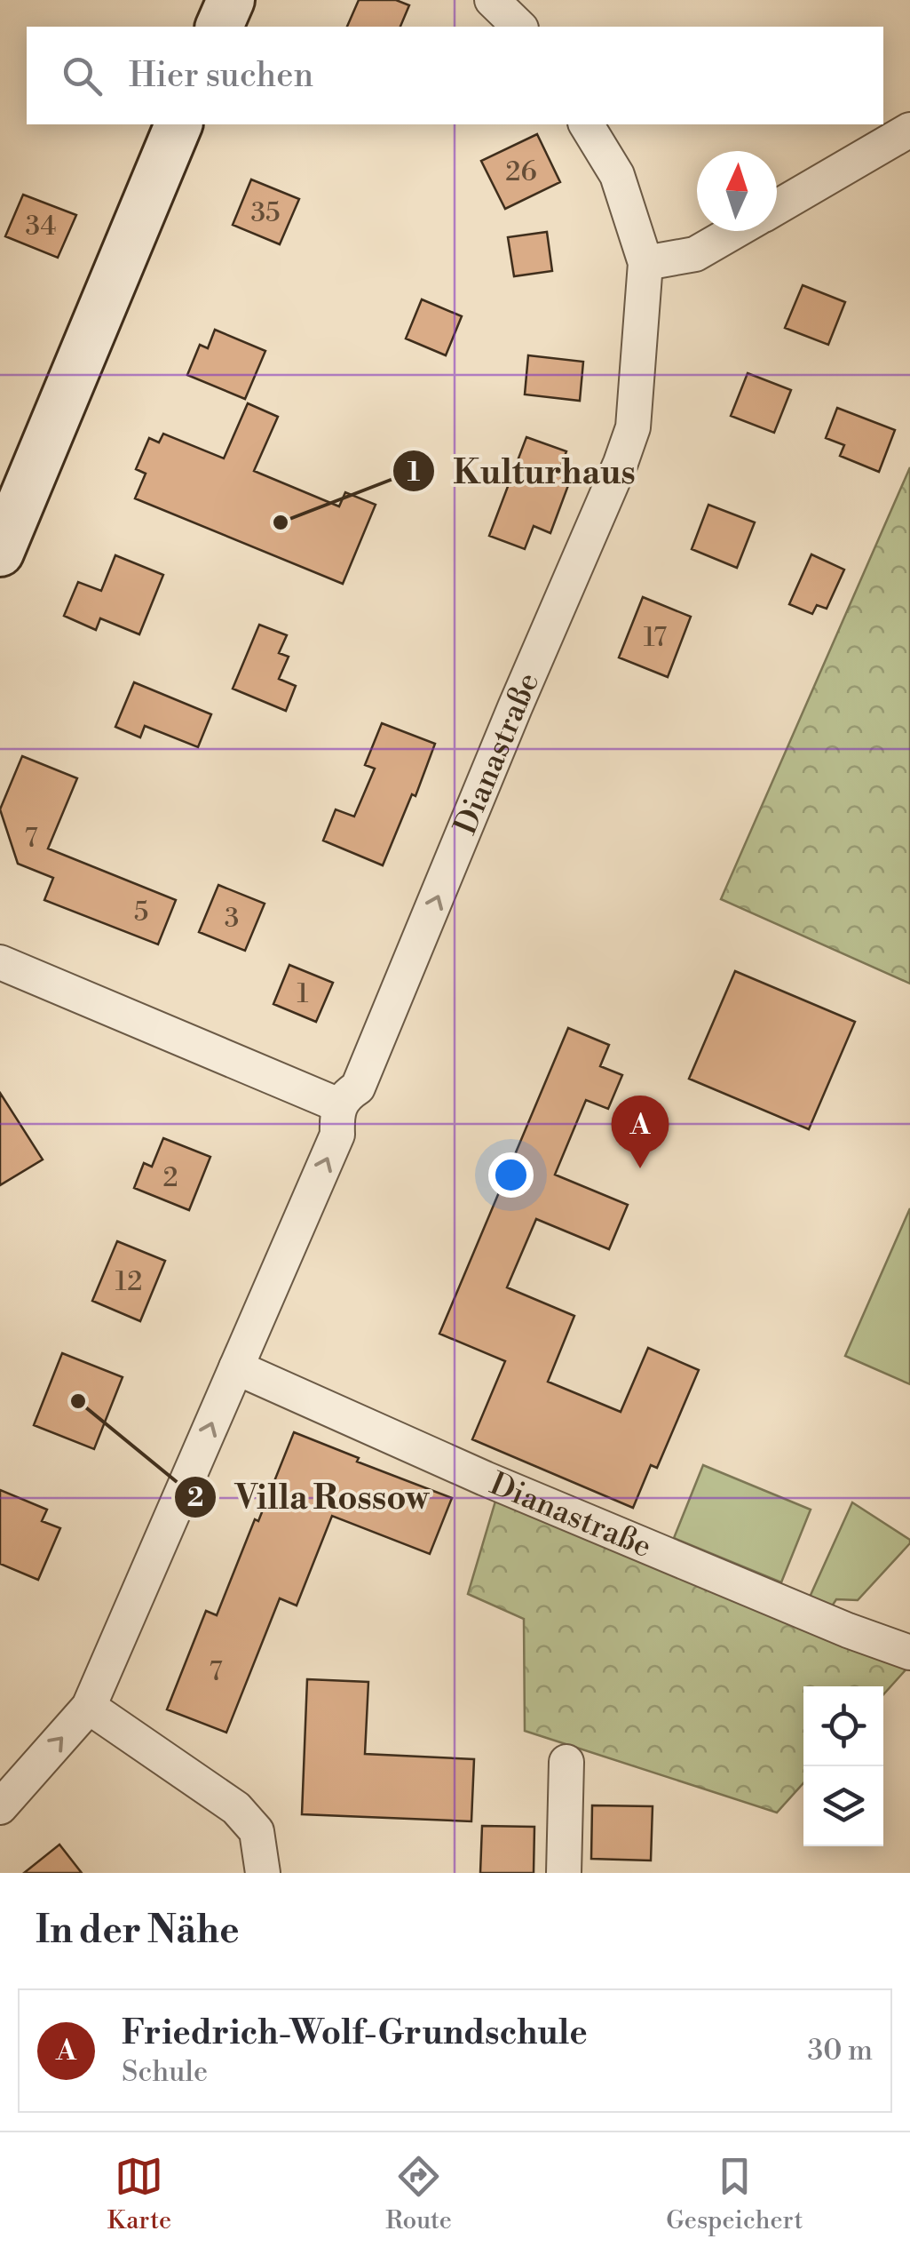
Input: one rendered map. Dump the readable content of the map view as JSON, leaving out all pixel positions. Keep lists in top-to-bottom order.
{
  "streets": {
    "street": ["Dianastraße"]
  },
  "one_way": ["Dianastraße"],
  "places": ["Kulturhaus", "Villa Rossow"],
  "house_numbers": [
    "26",
    "35",
    "34",
    "17",
    "7",
    "5",
    "3",
    "1",
    "2",
    "12",
    "7"
  ],
  "north": "top",
  "page": {
    "search": "Hier suchen",
    "pins": "A",
    "heading": "In der Nähe",
    "list": [
      {
        "mark": "A",
        "name": "Friedrich-Wolf-Grundschule",
        "note": "Schule",
        "value": "30 m"
      }
    ],
    "nav": ["Karte", "Route", "Gespeichert"]
  }
}
